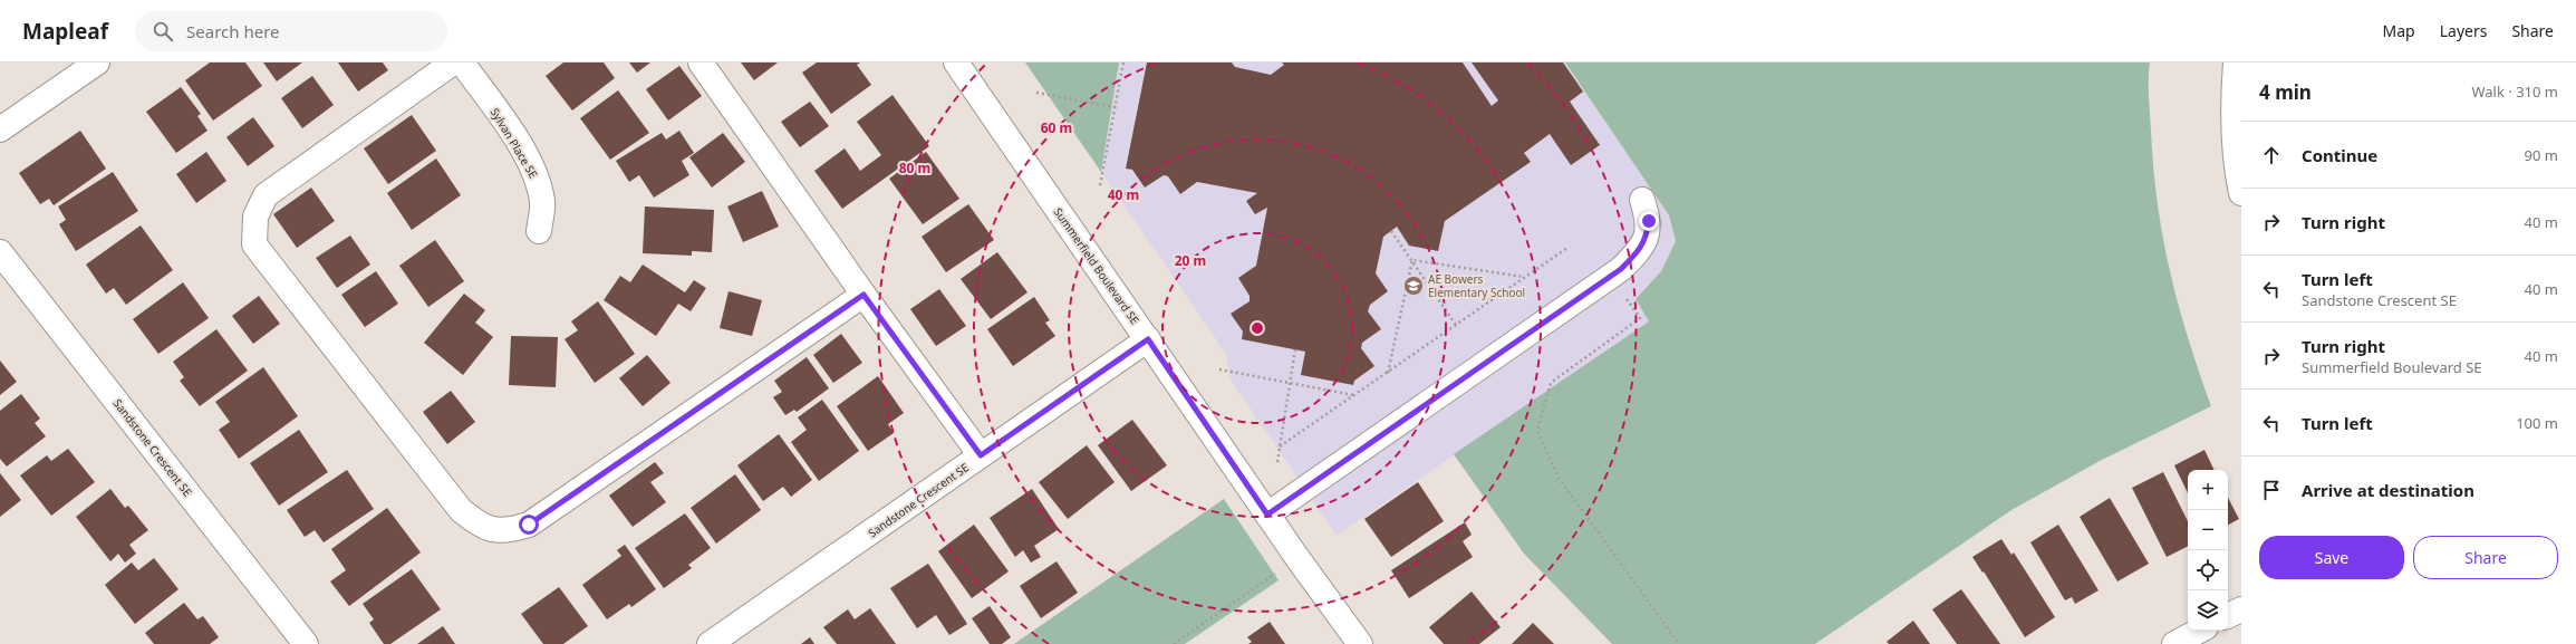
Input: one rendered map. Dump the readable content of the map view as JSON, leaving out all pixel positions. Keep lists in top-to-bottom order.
{
  "streets": {
    "street": ["Sylvan Place SE", "Summerfield Boulevard SE", "Sandstone Crescent SE"]
  },
  "crossings": [
    ["Summerfield Boulevard SE", "Sandstone Crescent SE"]
  ],
  "places": {
    "school or university": ["AE Bowers Elementary School"]
  },
  "page": {
    "header": "Mapleaf",
    "search": "Search here",
    "nav": ["Map", "Layers", "Share"],
    "heading": ["4 min", "Walk · 310 m"],
    "list": [
      ["Continue", "90 m"],
      ["Turn right", "40 m"],
      ["Turn left", "Sandstone Crescent SE", "40 m"],
      ["Turn right", "Summerfield Boulevard SE", "40 m"],
      ["Turn left", "100 m"],
      "Arrive at destination"
    ],
    "map_buttons": ["+", "−"],
    "buttons": ["Save", "Share"]
  },
  "rings": [
    "60 m",
    "80 m",
    "40 m",
    "20 m"
  ]
}
